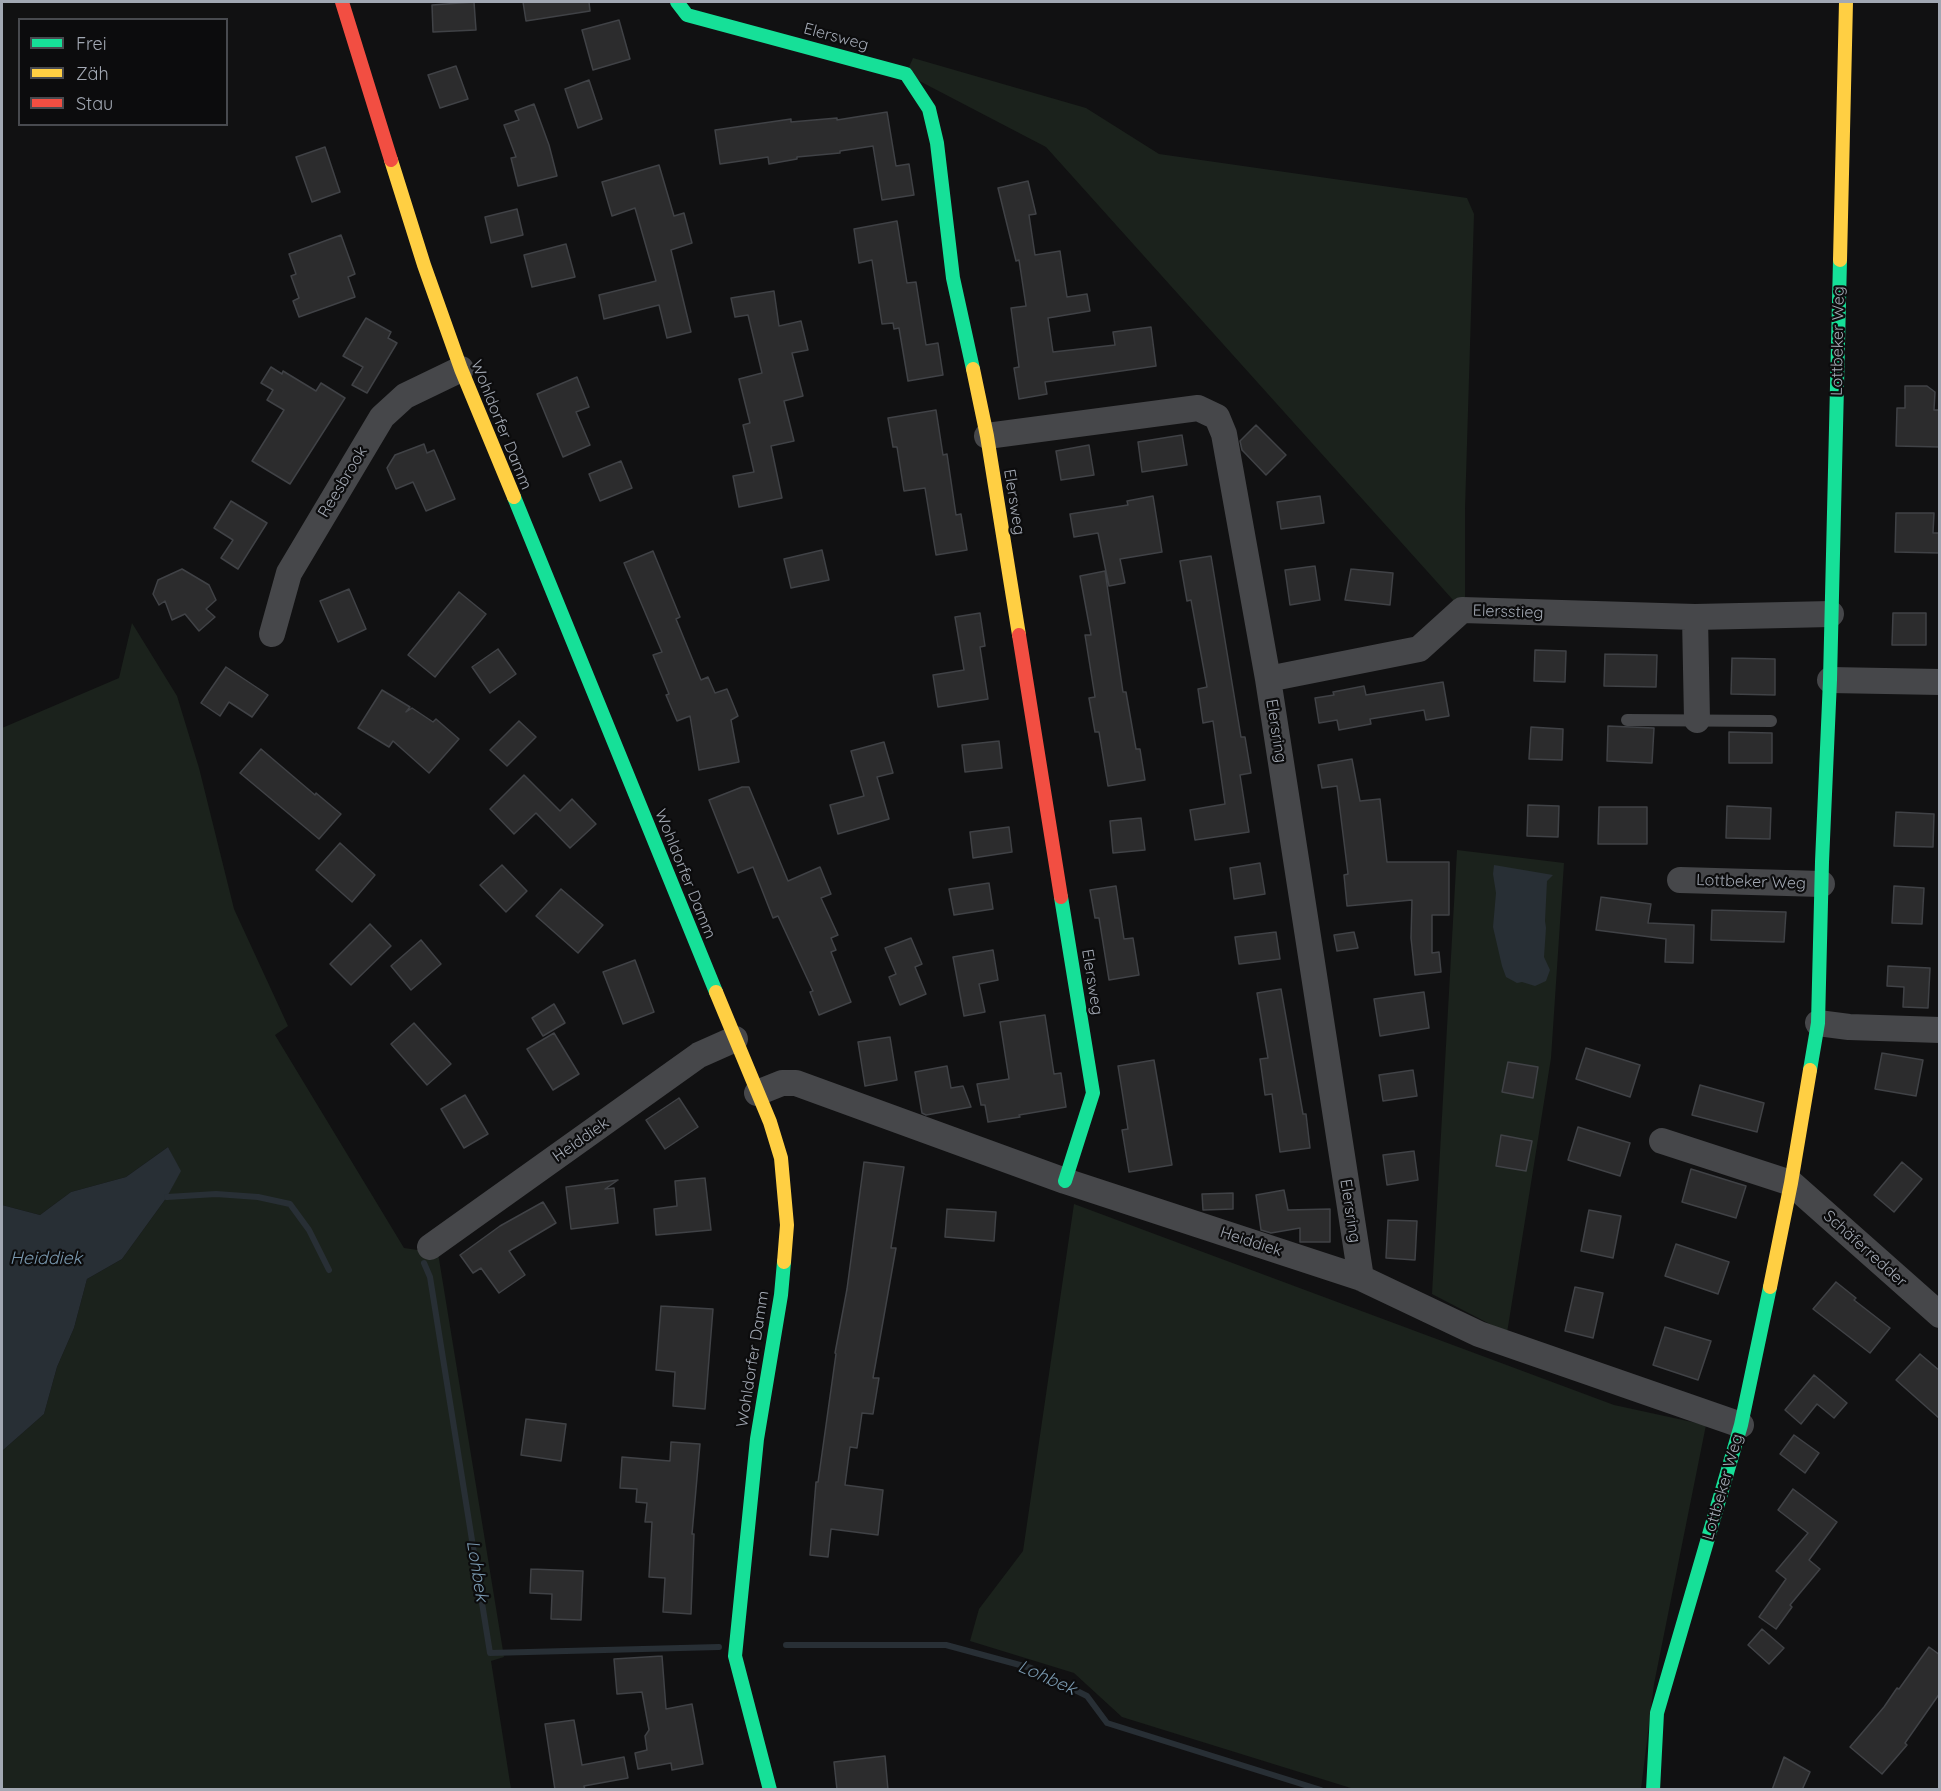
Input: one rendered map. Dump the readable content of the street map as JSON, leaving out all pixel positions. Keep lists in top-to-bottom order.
{
  "streets": {
    "street": [
      "Elersweg",
      "Lottbeker Weg",
      "Wohldorfer Damm",
      "Reesbrook",
      "Elersstieg",
      "Elersring",
      "Heiddiek",
      "Schäferredder"
    ]
  },
  "crossings": [
    ["Elersweg", "Elersring"],
    ["Elersweg", "Heiddiek"],
    ["Lottbeker Weg", "Elersstieg"],
    ["Lottbeker Weg", "Heiddiek"],
    ["Lottbeker Weg", "Schäferredder"],
    ["Wohldorfer Damm", "Reesbrook"],
    ["Wohldorfer Damm", "Heiddiek"],
    ["Elersstieg", "Elersring"],
    ["Elersring", "Heiddiek"]
  ],
  "water": ["Heiddiek", "Lohbek"],
  "legend": ["Frei", "Zäh", "Stau"]
}
